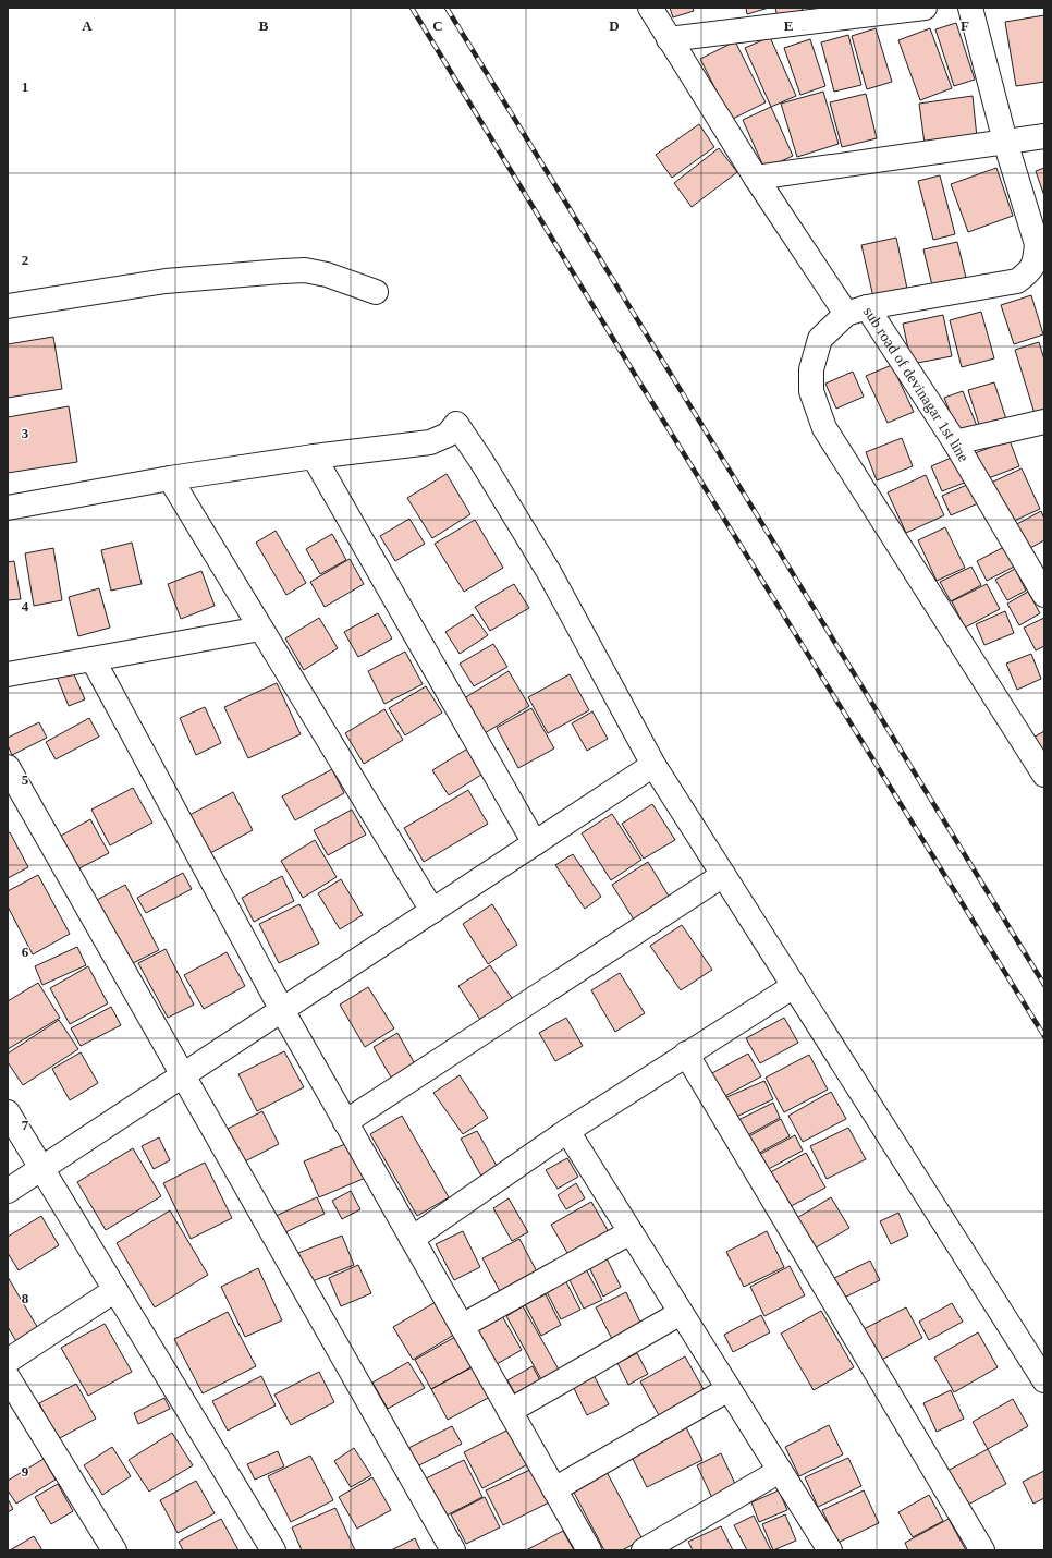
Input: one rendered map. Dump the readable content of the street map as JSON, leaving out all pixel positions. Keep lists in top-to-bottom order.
{
  "streets": {
    "street": ["sub road of devinagar 1st line"]
  },
  "grid": {
    "columns": [
      "A",
      "B",
      "C",
      "D",
      "E",
      "F"
    ],
    "rows": [
      "1",
      "2",
      "3",
      "4",
      "5",
      "6",
      "7",
      "8",
      "9"
    ]
  }
}
